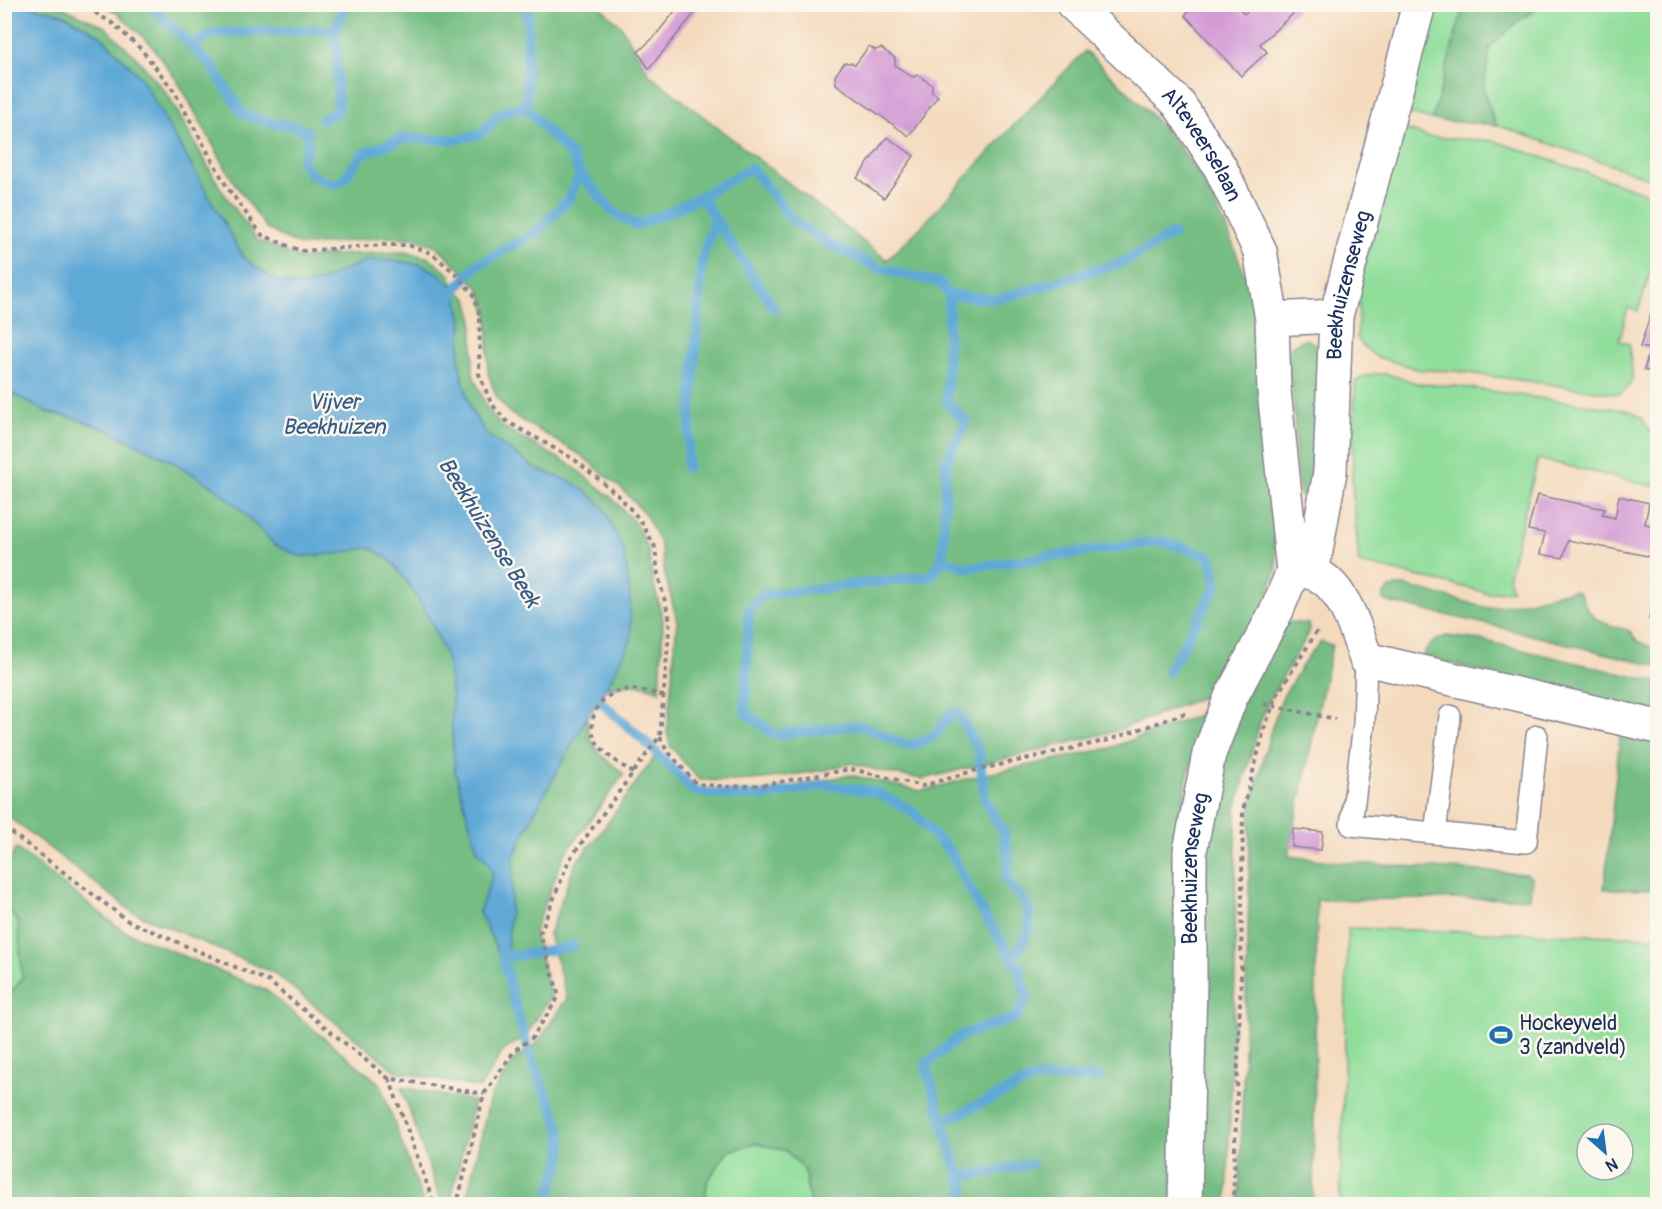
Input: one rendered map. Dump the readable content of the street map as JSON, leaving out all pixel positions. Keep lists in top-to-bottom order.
{
  "streets": {
    "street": ["Alteveerselaan", "Beekhuizenseweg"]
  },
  "crossings": [
    ["Alteveerselaan", "Beekhuizenseweg"]
  ],
  "water": ["Vijver Beekhuizen", "Beekhuizense Beek"],
  "places": {
    "sports": ["Hockeyveld 3 (zandveld)"]
  },
  "north": "bottom right"
}
